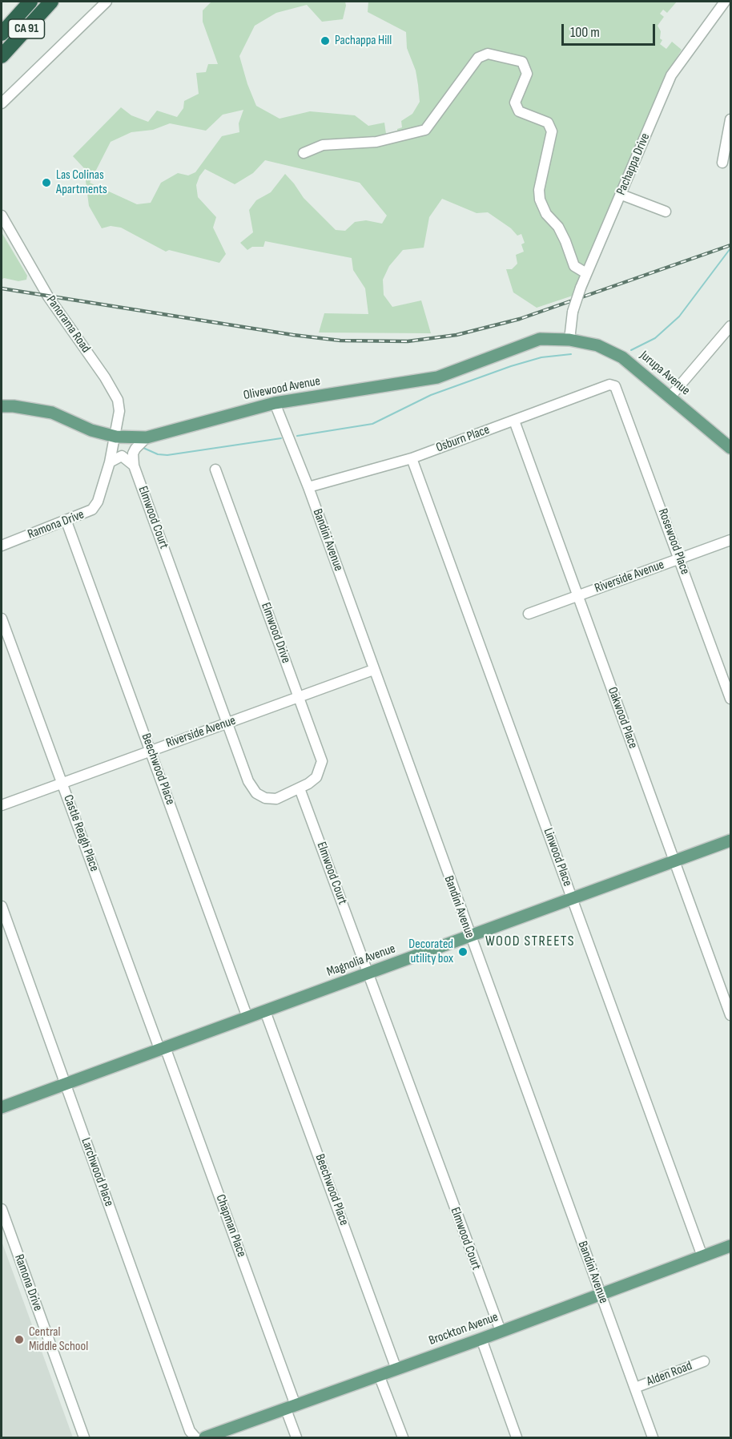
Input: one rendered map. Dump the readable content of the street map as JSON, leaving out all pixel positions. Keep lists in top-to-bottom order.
{
  "streets": {
    "highway": ["CA 91"],
    "main road": [
      "Jurupa Avenue",
      "Olivewood Avenue",
      "Magnolia Avenue",
      "Brockton Avenue"
    ],
    "street": [
      "Pachappa Drive",
      "Panorama Road",
      "Osburn Place",
      "Elmwood Court",
      "Ramona Drive",
      "Bandini Avenue",
      "Rosewood Place",
      "Riverside Avenue",
      "Elmwood Drive",
      "Oakwood Place",
      "Beechwood Place",
      "Castle Reagh Place",
      "Linwood Place",
      "Larchwood Place",
      "Chapman Place",
      "Alden Road"
    ]
  },
  "crossings": [
    ["Pachappa Drive", "Jurupa Avenue"],
    ["Pachappa Drive", "Olivewood Avenue"],
    ["Panorama Road", "Olivewood Avenue"],
    ["Panorama Road", "Ramona Drive"],
    ["Jurupa Avenue", "Olivewood Avenue"],
    ["Olivewood Avenue", "Ramona Drive"],
    ["Olivewood Avenue", "Bandini Avenue"],
    ["Osburn Place", "Bandini Avenue"],
    ["Osburn Place", "Rosewood Place"],
    ["Osburn Place", "Oakwood Place"],
    ["Osburn Place", "Linwood Place"],
    ["Elmwood Court", "Riverside Avenue"],
    ["Elmwood Court", "Elmwood Drive"],
    ["Elmwood Court", "Magnolia Avenue"],
    ["Elmwood Court", "Brockton Avenue"],
    ["Ramona Drive", "Beechwood Place"],
    ["Bandini Avenue", "Riverside Avenue"],
    ["Bandini Avenue", "Magnolia Avenue"],
    ["Bandini Avenue", "Brockton Avenue"],
    ["Bandini Avenue", "Alden Road"],
    ["Rosewood Place", "Riverside Avenue"],
    ["Riverside Avenue", "Elmwood Drive"],
    ["Riverside Avenue", "Oakwood Place"],
    ["Riverside Avenue", "Beechwood Place"],
    ["Riverside Avenue", "Castle Reagh Place"],
    ["Oakwood Place", "Magnolia Avenue"],
    ["Beechwood Place", "Magnolia Avenue"],
    ["Beechwood Place", "Brockton Avenue"],
    ["Castle Reagh Place", "Magnolia Avenue"],
    ["Castle Reagh Place", "Chapman Place"],
    ["Linwood Place", "Magnolia Avenue"],
    ["Linwood Place", "Brockton Avenue"],
    ["Magnolia Avenue", "Larchwood Place"],
    ["Magnolia Avenue", "Chapman Place"],
    ["Chapman Place", "Brockton Avenue"]
  ],
  "districts": ["WOOD STREETS"],
  "places": [
    "Pachappa Hill",
    "Las Colinas Apartments",
    "Decorated utility box",
    "Central Middle School"
  ],
  "scale_bar": "100 m"
}
